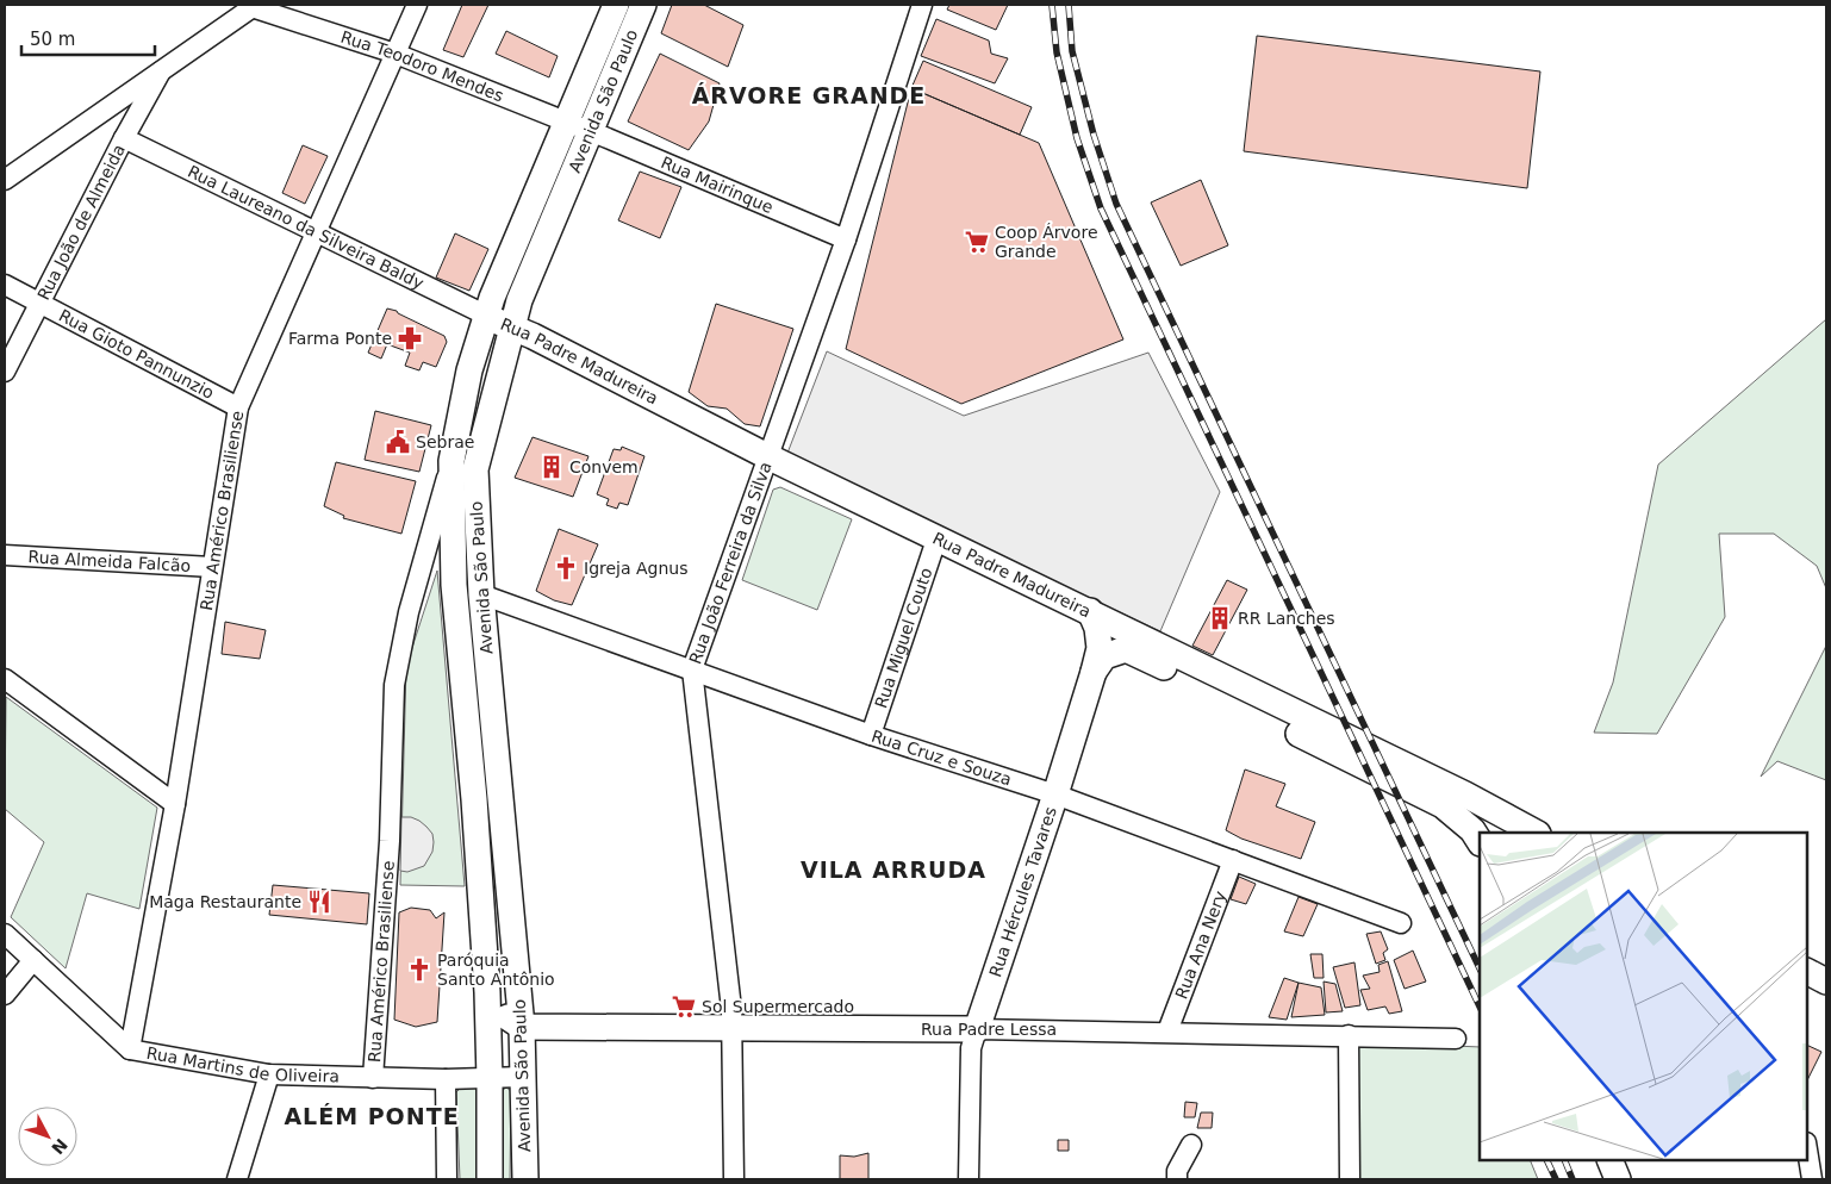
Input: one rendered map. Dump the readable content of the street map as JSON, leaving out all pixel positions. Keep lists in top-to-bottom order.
{
  "streets": {
    "main road": [
      "Avenida São Paulo",
      "Rua Padre Madureira",
      "Rua Hércules Tavares",
      "Rua Padre Lessa"
    ],
    "street": [
      "Rua Teodoro Mendes",
      "Rua Mairinque",
      "Rua João de Almeida",
      "Rua Laureano da Silveira Baldy",
      "Rua Gioto Pannunzio",
      "Rua Américo Brasiliense",
      "Rua Almeida Falcão",
      "Rua João Ferreira da Silva",
      "Rua Miguel Couto",
      "Rua Cruz e Souza",
      "Rua Ana Nery",
      "Rua Martins de Oliveira"
    ]
  },
  "crossings": [
    ["Rua Teodoro Mendes", "Avenida São Paulo"],
    ["Rua Teodoro Mendes", "Rua Mairinque"],
    ["Rua Teodoro Mendes", "Rua Américo Brasiliense"],
    ["Avenida São Paulo", "Rua Mairinque"],
    ["Avenida São Paulo", "Rua Laureano da Silveira Baldy"],
    ["Avenida São Paulo", "Rua Padre Madureira"],
    ["Avenida São Paulo", "Rua Américo Brasiliense"],
    ["Avenida São Paulo", "Rua Cruz e Souza"],
    ["Avenida São Paulo", "Rua Padre Lessa"],
    ["Avenida São Paulo", "Rua Martins de Oliveira"],
    ["Rua Mairinque", "Rua João Ferreira da Silva"],
    ["Rua João de Almeida", "Rua Laureano da Silveira Baldy"],
    ["Rua João de Almeida", "Rua Gioto Pannunzio"],
    ["Rua Laureano da Silveira Baldy", "Rua Padre Madureira"],
    ["Rua Laureano da Silveira Baldy", "Rua Américo Brasiliense"],
    ["Rua Gioto Pannunzio", "Rua Américo Brasiliense"],
    ["Rua Padre Madureira", "Rua João Ferreira da Silva"],
    ["Rua Padre Madureira", "Rua Miguel Couto"],
    ["Rua Padre Madureira", "Rua Hércules Tavares"],
    ["Rua Américo Brasiliense", "Rua Almeida Falcão"],
    ["Rua Américo Brasiliense", "Rua Martins de Oliveira"],
    ["Rua João Ferreira da Silva", "Rua Cruz e Souza"],
    ["Rua João Ferreira da Silva", "Rua Padre Lessa"],
    ["Rua Miguel Couto", "Rua Cruz e Souza"],
    ["Rua Cruz e Souza", "Rua Hércules Tavares"],
    ["Rua Cruz e Souza", "Rua Ana Nery"],
    ["Rua Hércules Tavares", "Rua Padre Lessa"],
    ["Rua Ana Nery", "Rua Padre Lessa"]
  ],
  "districts": ["ÁRVORE GRANDE", "VILA ARRUDA", "ALÉM PONTE"],
  "places": {
    "supermarket": ["Coop Árvore Grande", "Sol Supermercado"],
    "pharmacy": ["Farma Ponte"],
    "public building": ["Sebrae"],
    "building": ["Convem", "RR Lanches"],
    "church": ["Igreja Agnus", "Paróquia Santo Antônio"],
    "restaurant": ["Maga Restaurante"]
  },
  "scale_bar": "50 m",
  "north": "bottom right"
}
